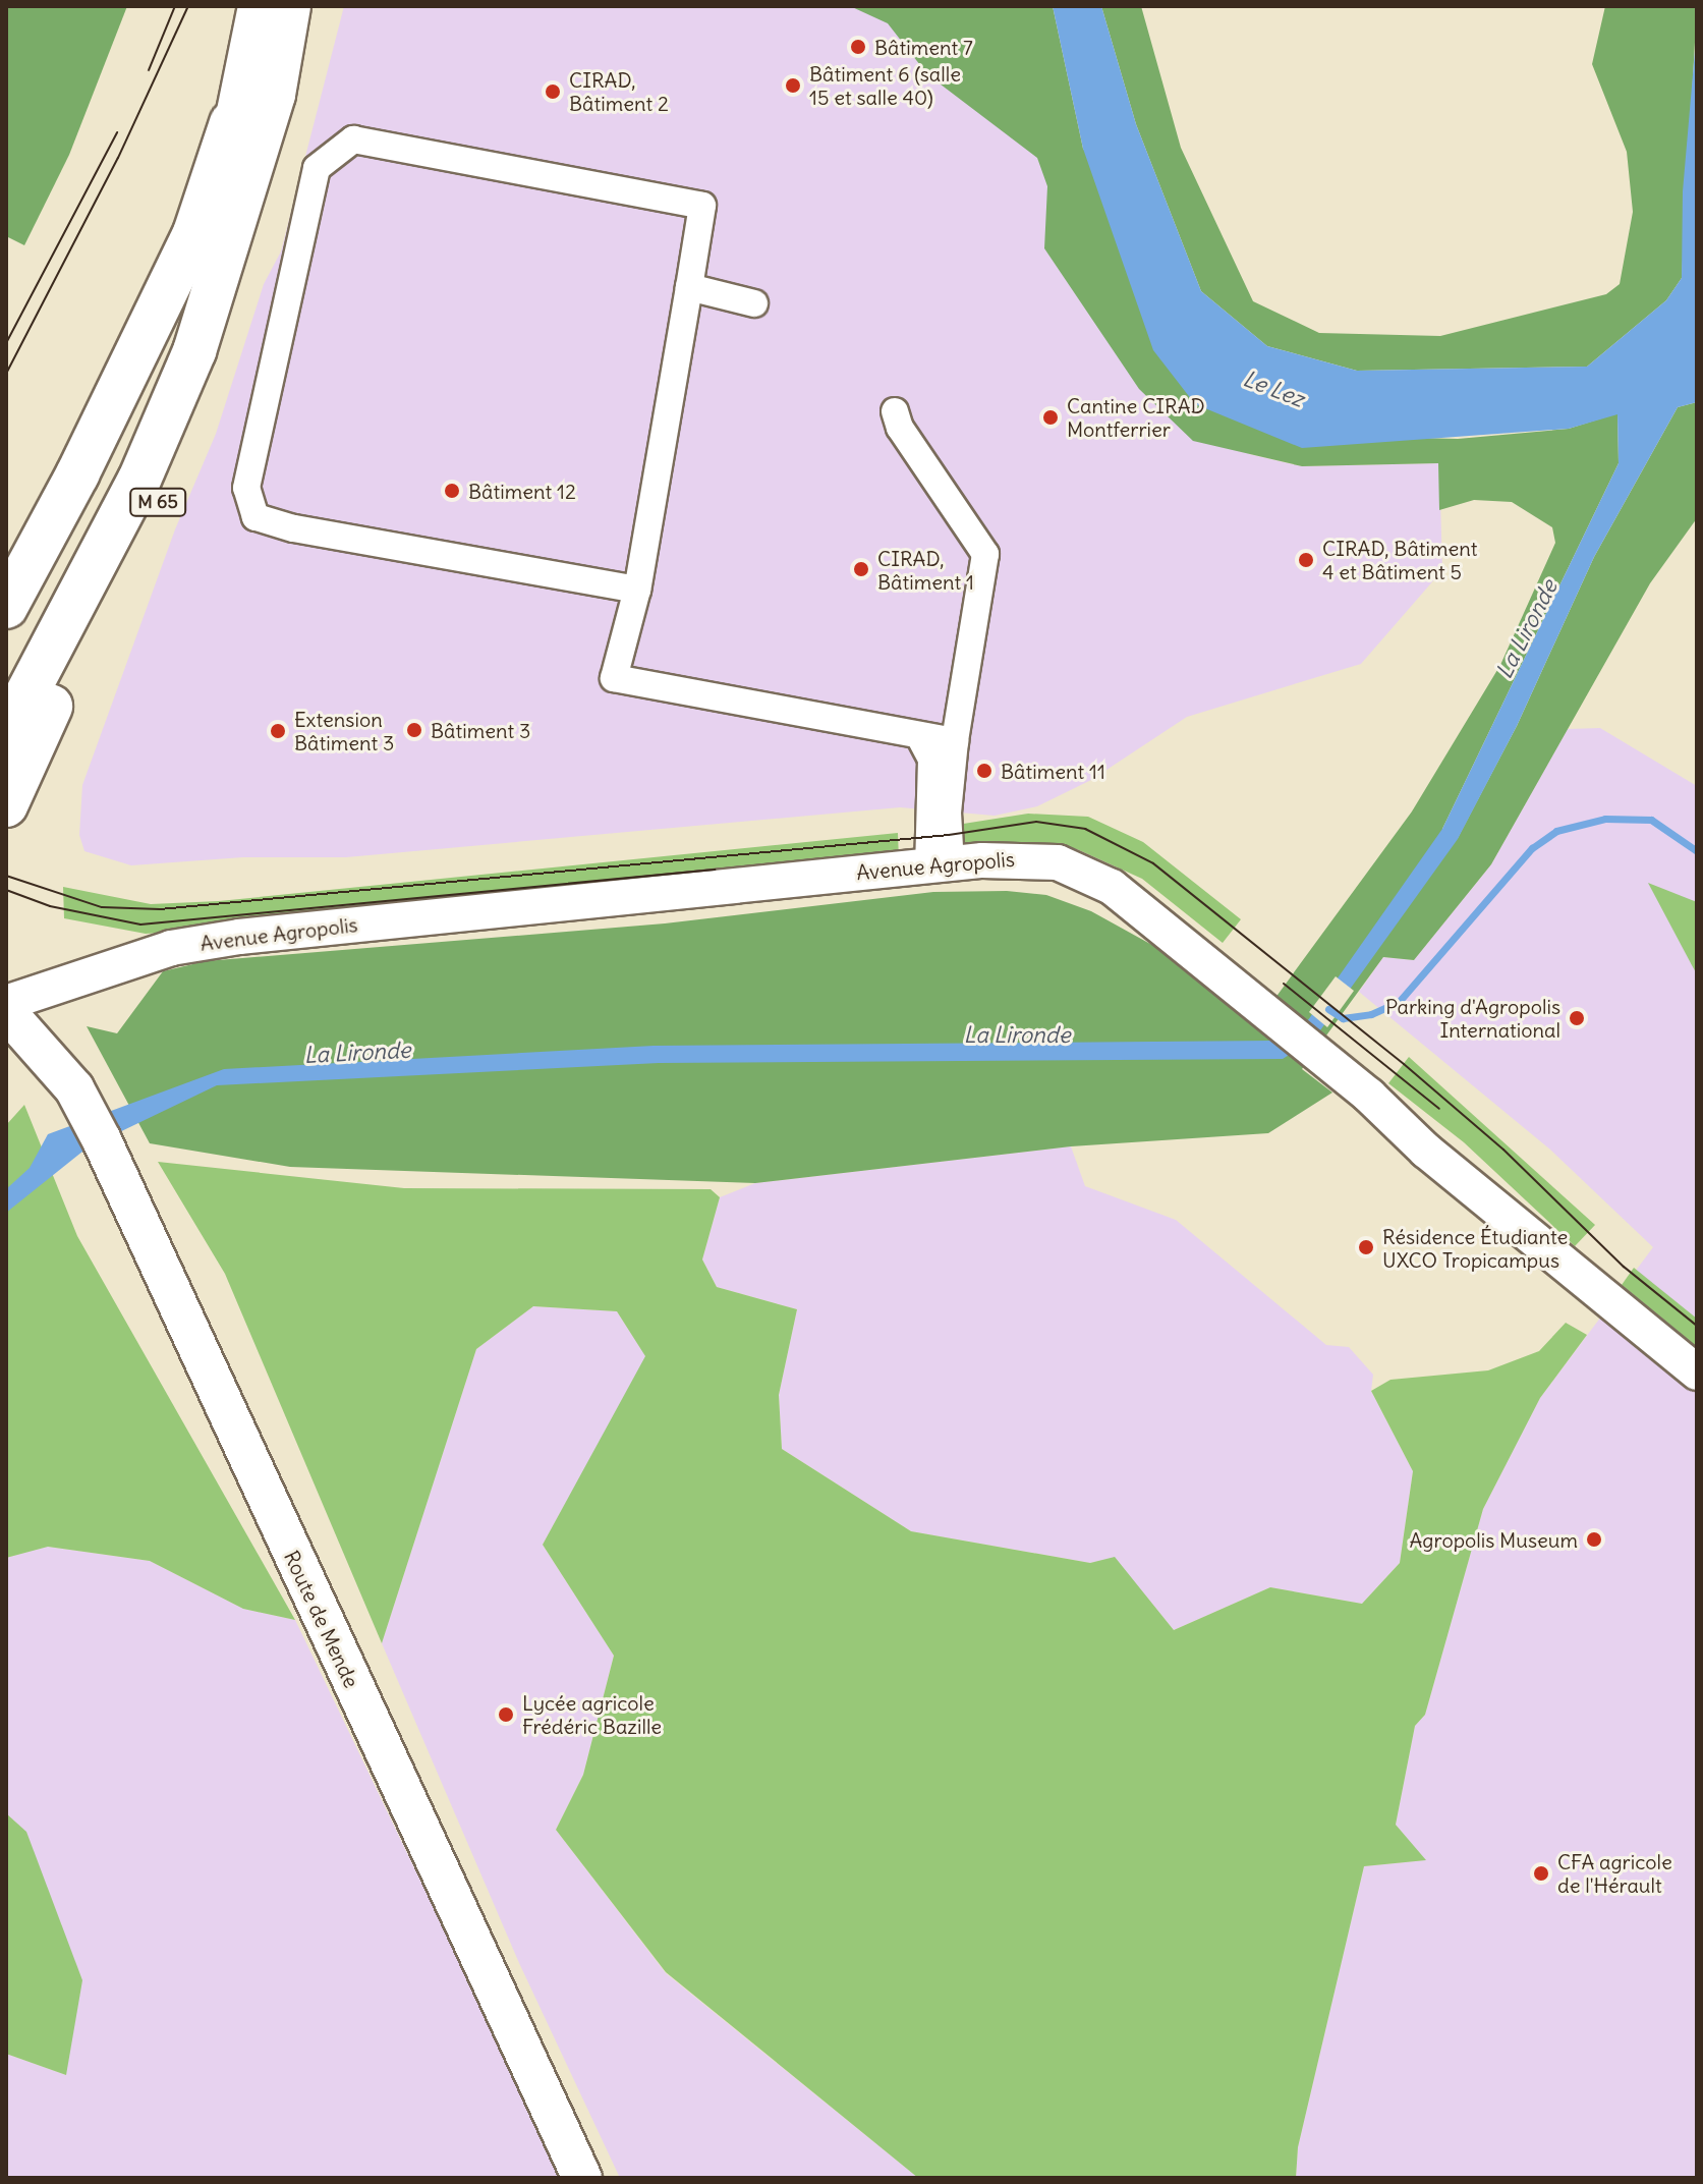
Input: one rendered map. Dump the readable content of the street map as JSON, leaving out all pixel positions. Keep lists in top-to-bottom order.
{
  "streets": {
    "main road": ["M 65", "Route de Mende"],
    "street": ["Avenue Agropolis"]
  },
  "crossings": [
    ["Avenue Agropolis", "Route de Mende"]
  ],
  "water": ["Le Lez", "La Lironde"],
  "places": [
    "Bâtiment 7",
    "Bâtiment 6 (salle 15 et salle 40)",
    "CIRAD, Bâtiment 2",
    "Cantine CIRAD Montferrier",
    "Bâtiment 12",
    "CIRAD, Bâtiment 4 et Bâtiment 5",
    "CIRAD, Bâtiment 1",
    "Bâtiment 3",
    "Extension Bâtiment 3",
    "Bâtiment 11",
    "Parking d'Agropolis International",
    "Résidence Étudiante UXCO Tropicampus",
    "Agropolis Museum",
    "Lycée agricole Frédéric Bazille",
    "CFA agricole de l'Hérault"
  ]
}
